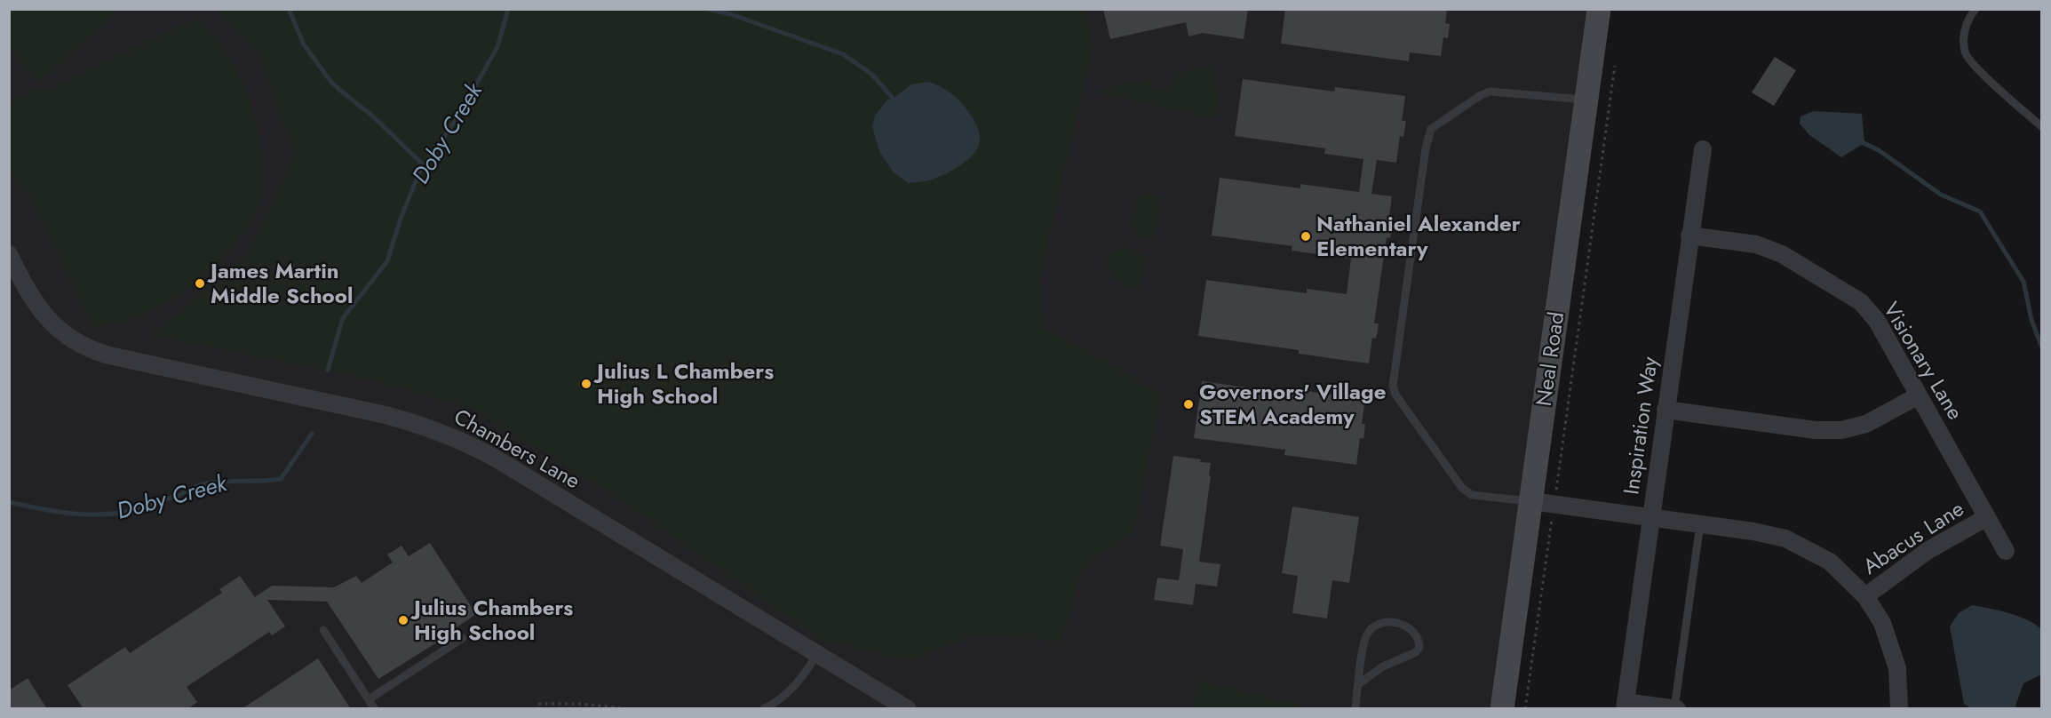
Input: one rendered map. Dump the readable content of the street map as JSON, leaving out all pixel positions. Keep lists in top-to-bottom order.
{
  "streets": {
    "street": [
      "Neal Road",
      "Visionary Lane",
      "Inspiration Way",
      "Chambers Lane",
      "Abacus Lane"
    ]
  },
  "crossings": [
    ["Visionary Lane", "Inspiration Way"],
    ["Visionary Lane", "Abacus Lane"]
  ],
  "water": ["Doby Creek"],
  "places": [
    "Nathaniel Alexander Elementary",
    "James Martin Middle School",
    "Julius L Chambers High School",
    "Governors' Village STEM Academy",
    "Julius Chambers High School"
  ]
}
